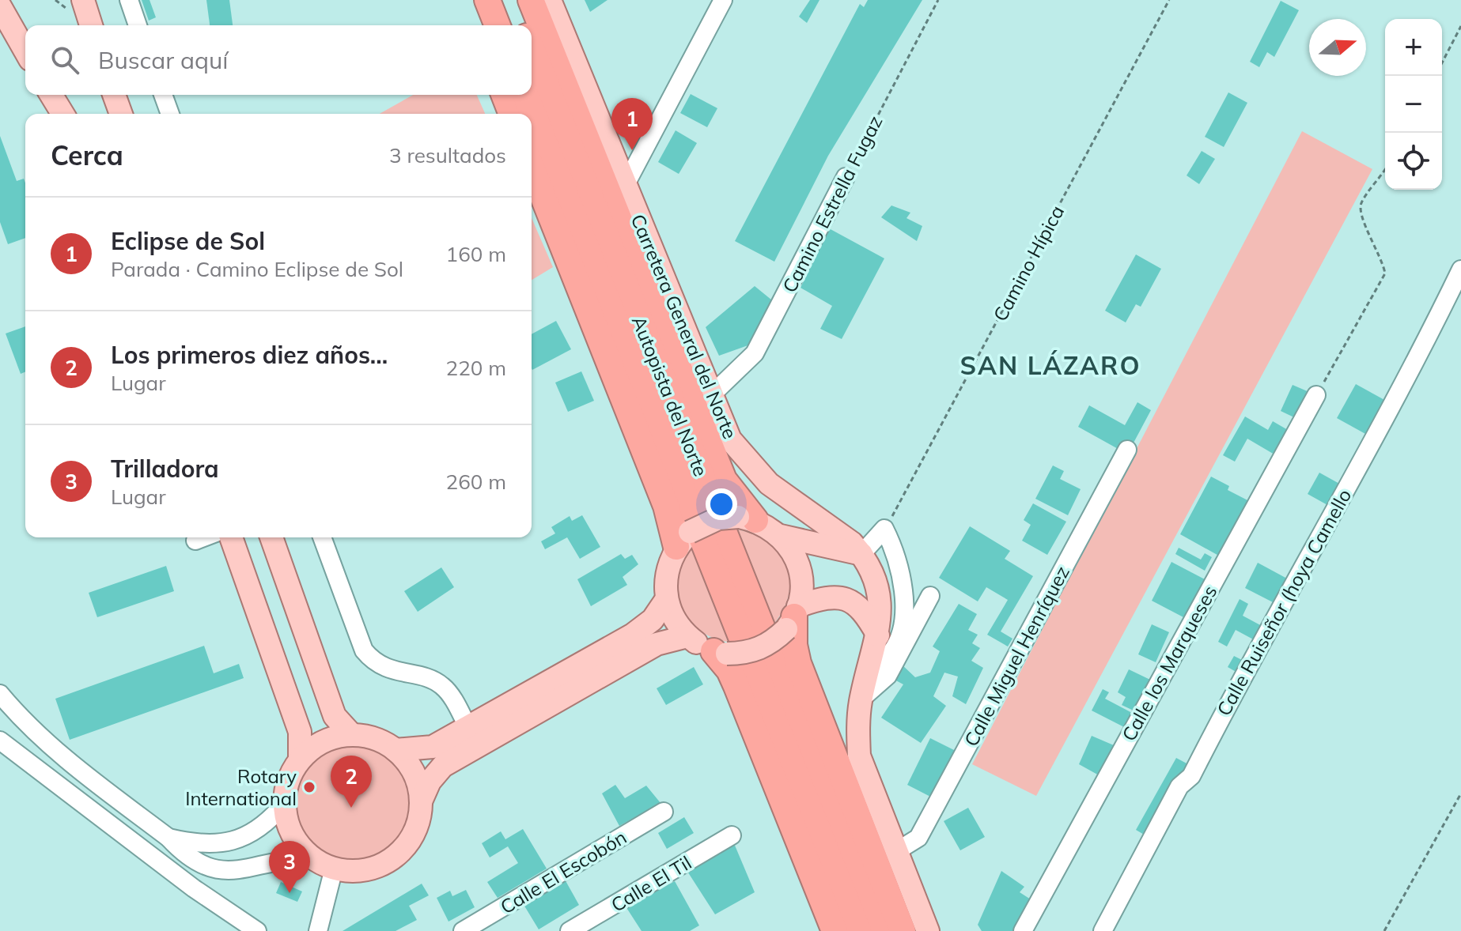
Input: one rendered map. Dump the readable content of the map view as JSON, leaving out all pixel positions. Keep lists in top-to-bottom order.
{
  "streets": {
    "highway": ["Autopista del Norte"],
    "main road": ["Carretera General del Norte"],
    "street": [
      "Camino Estrella Fugaz",
      "Calle Ruiseñor (hoya Camello",
      "Calle Miguel Henríquez",
      "Calle los Marqueses",
      "Calle El Escobón",
      "Calle El Til"
    ],
    "path": ["Camino Hípica"]
  },
  "crossings": [
    ["Camino Estrella Fugaz", "Carretera General del Norte"],
    ["Carretera General del Norte", "Calle Miguel Henríquez"]
  ],
  "districts": ["SAN LÁZARO"],
  "places": ["Rotary International"],
  "north": "right",
  "page": {
    "map_buttons": ["+", "−"],
    "search": "Buscar aquí",
    "pins": ["1", "2", "3"],
    "heading": ["Cerca", "3 resultados"],
    "list": [
      {
        "mark": "1",
        "name": "Eclipse de Sol",
        "note": "Parada · Camino Eclipse de Sol",
        "value": "160 m"
      },
      {
        "mark": "2",
        "name": "Los primeros diez años...",
        "note": "Lugar",
        "value": "220 m"
      },
      {
        "mark": "3",
        "name": "Trilladora",
        "note": "Lugar",
        "value": "260 m"
      }
    ]
  }
}
